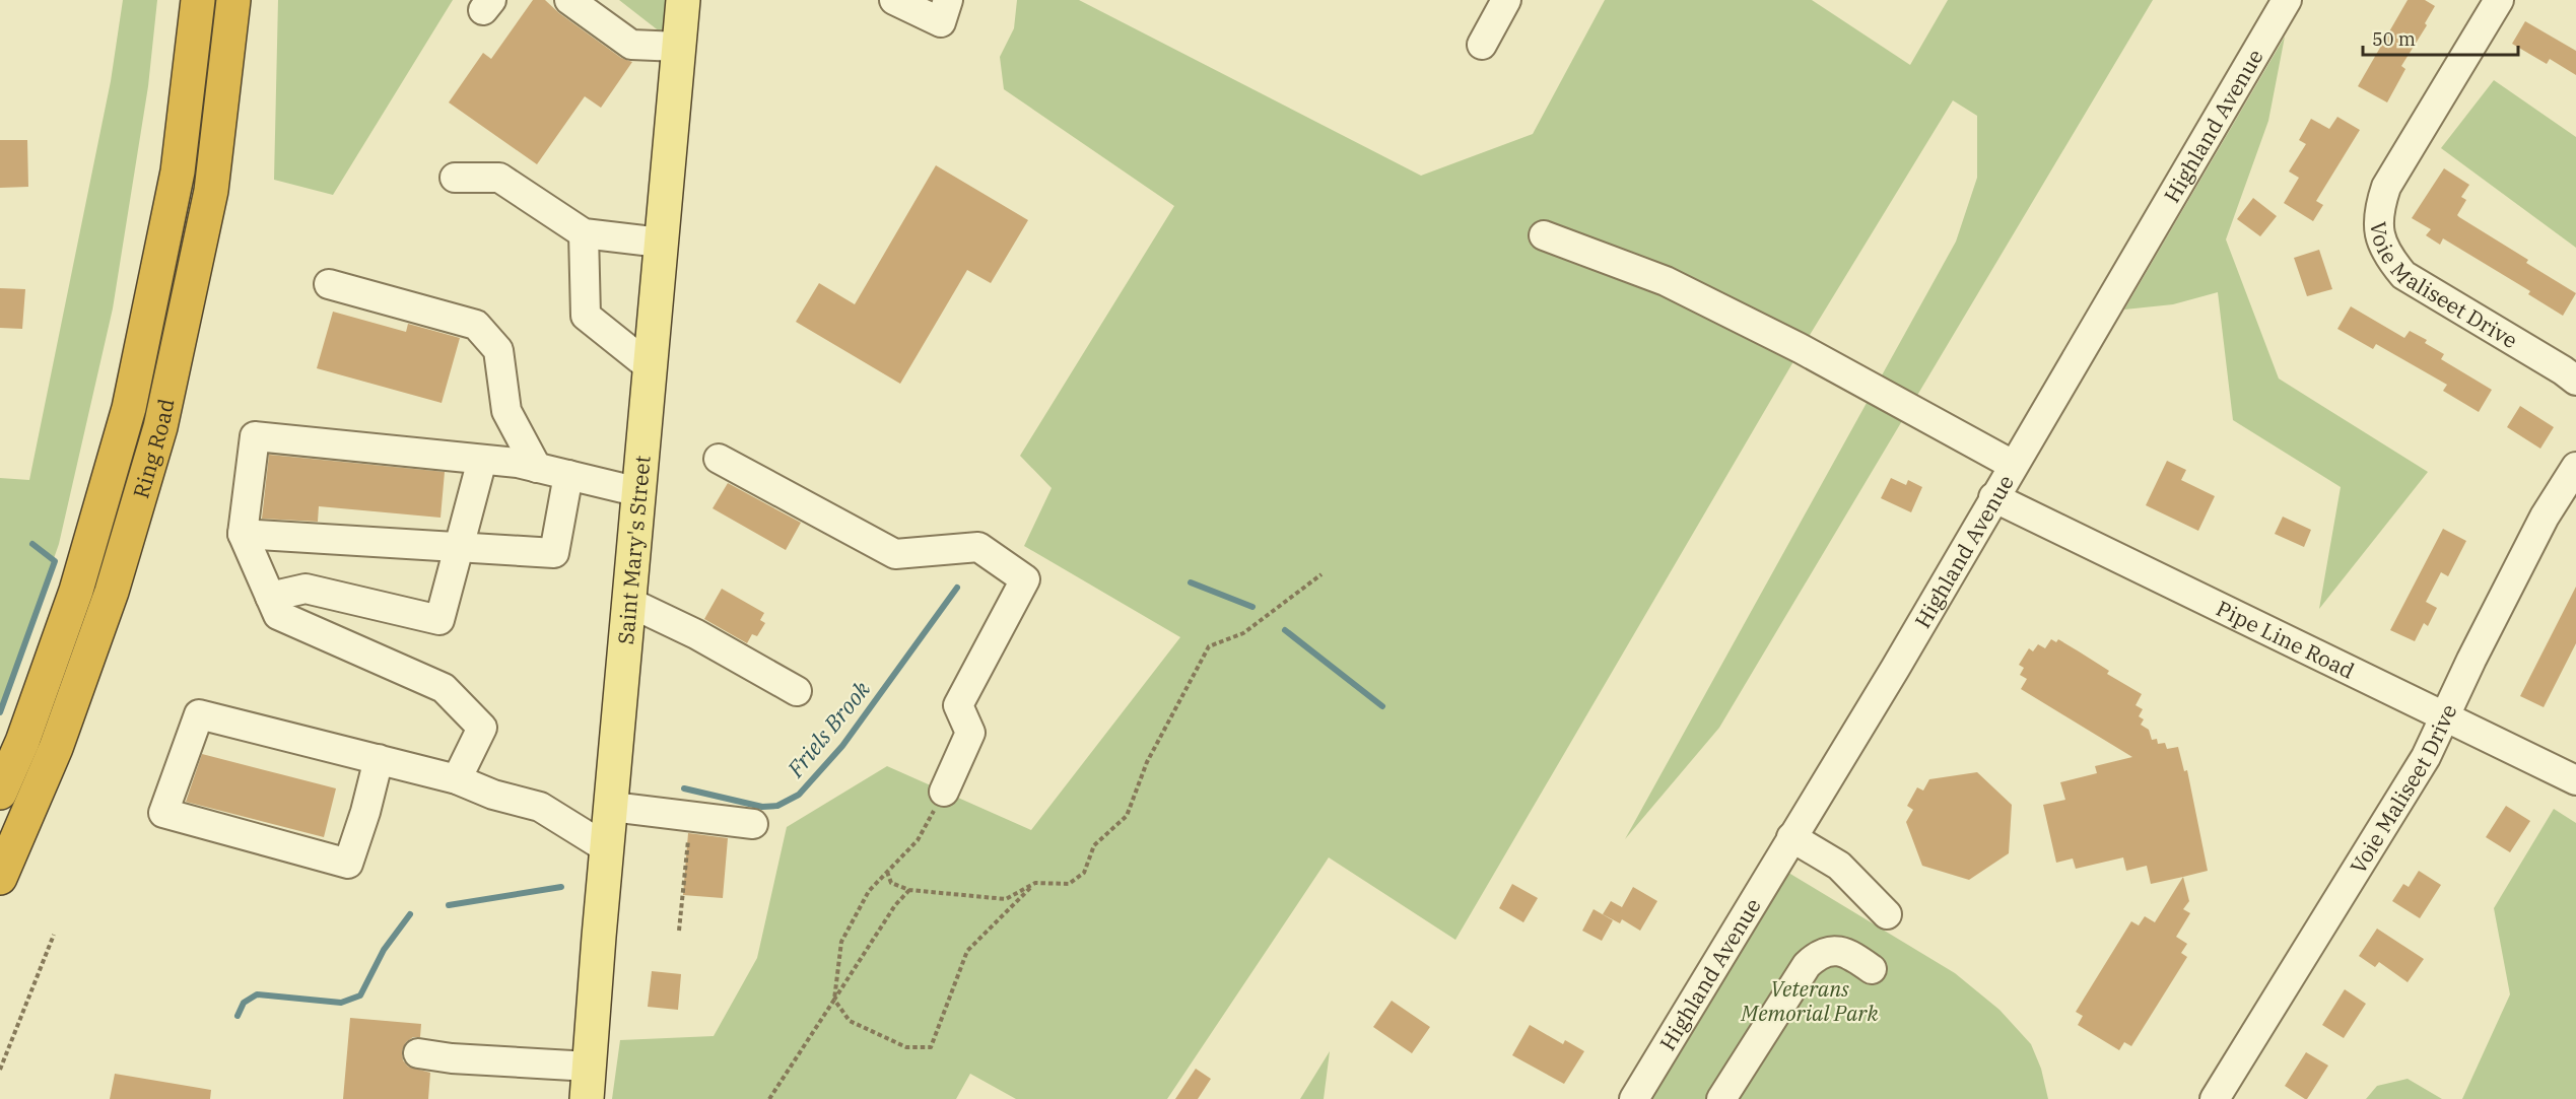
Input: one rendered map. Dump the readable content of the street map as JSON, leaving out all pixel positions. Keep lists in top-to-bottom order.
{
  "streets": {
    "highway": ["Ring Road"],
    "main road": ["Saint Mary's Street"],
    "street": ["Highland Avenue", "Voie Maliseet Drive", "Pipe Line Road"]
  },
  "crossings": [
    ["Highland Avenue", "Pipe Line Road"],
    ["Voie Maliseet Drive", "Pipe Line Road"]
  ],
  "water": ["Friels Brook"],
  "parks": ["Veterans Memorial Park"],
  "scale_bar": "50 m"
}
